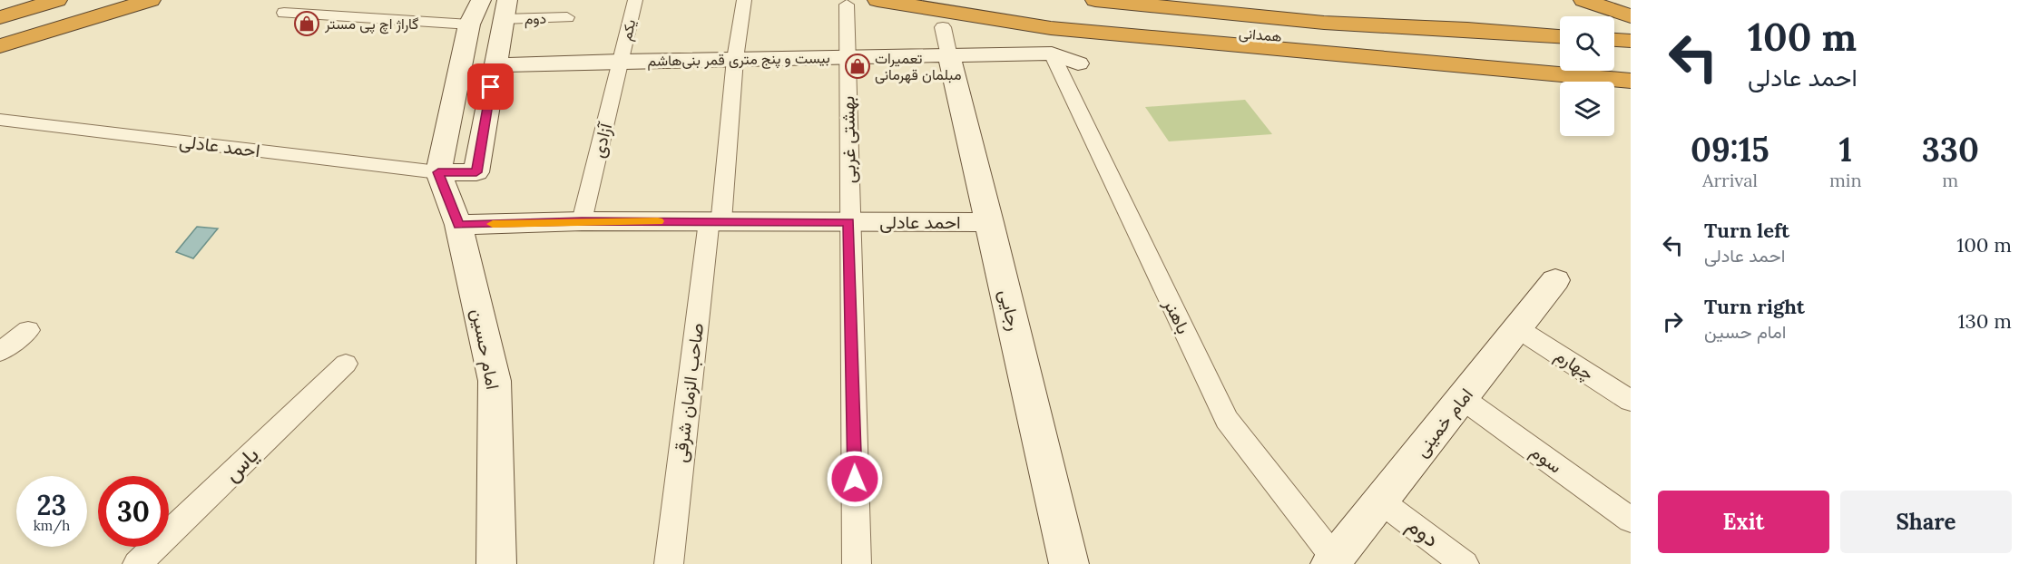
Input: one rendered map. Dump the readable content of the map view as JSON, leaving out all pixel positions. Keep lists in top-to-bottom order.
{
  "streets": {
    "highway": ["همدانی"],
    "street": [
      "دوم",
      "یکم",
      "بیست و پنج متری قمر بنی‌هاشم",
      "بهشتی غربی",
      "آزادی",
      "احمد عادلی",
      "رجایی",
      "باهنر",
      "امام حسین",
      "چهارم",
      "صاحب الزمان شرقی",
      "امام خمینی",
      "سوم",
      "یاس"
    ]
  },
  "crossings": [
    ["دوم", "امام خمینی"],
    ["یکم", "بیست و پنج متری قمر بنی‌هاشم"],
    ["یکم", "آزادی"],
    ["بیست و پنج متری قمر بنی‌هاشم", "بهشتی غربی"],
    ["بیست و پنج متری قمر بنی‌هاشم", "آزادی"],
    ["بیست و پنج متری قمر بنی‌هاشم", "رجایی"],
    ["بیست و پنج متری قمر بنی‌هاشم", "باهنر"],
    ["بیست و پنج متری قمر بنی‌هاشم", "صاحب الزمان شرقی"],
    ["بهشتی غربی", "احمد عادلی"],
    ["آزادی", "احمد عادلی"],
    ["احمد عادلی", "رجایی"],
    ["احمد عادلی", "امام حسین"],
    ["احمد عادلی", "صاحب الزمان شرقی"],
    ["باهنر", "امام خمینی"],
    ["چهارم", "امام خمینی"],
    ["امام خمینی", "سوم"]
  ],
  "places": {
    "shop": ["گاراژ اچ پی مستر", "تعمیرات مبلمان قهرمانی"]
  },
  "page": {
    "turn": ["100 m", "احمد عادلی"],
    "eta": [
      "09:15",
      "Arrival",
      "1",
      "min",
      "330",
      "m"
    ],
    "list": [
      {
        "name": "Turn left",
        "note": "احمد عادلی",
        "value": "100 m"
      },
      {
        "name": "Turn right",
        "note": "امام حسین",
        "value": "130 m"
      }
    ],
    "speed": "23 km/h",
    "limit": "30",
    "buttons": ["Exit", "Share"]
  }
}
